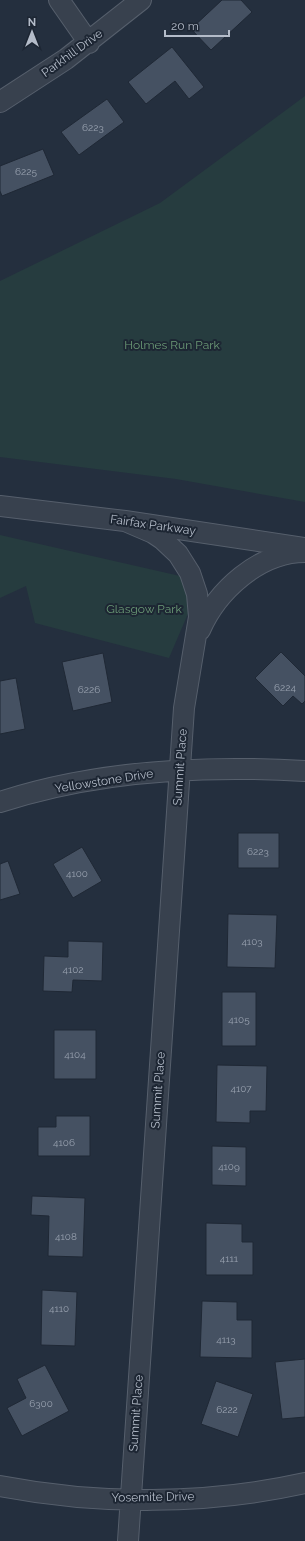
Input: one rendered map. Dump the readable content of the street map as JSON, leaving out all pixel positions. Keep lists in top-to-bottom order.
{
  "streets": {
    "street": [
      "Parkhill Drive",
      "Fairfax Parkway",
      "Summit Place",
      "Yellowstone Drive",
      "Yosemite Drive"
    ]
  },
  "crossings": [
    ["Fairfax Parkway", "Summit Place"],
    ["Summit Place", "Yellowstone Drive"],
    ["Summit Place", "Yosemite Drive"]
  ],
  "parks": ["Holmes Run Park", "Glasgow Park"],
  "house_numbers": [
    "6223",
    "6225",
    "6224",
    "6226",
    "6223",
    "4100",
    "4103",
    "4102",
    "4105",
    "4104",
    "4107",
    "4106",
    "4109",
    "4108",
    "4111",
    "4110",
    "4113",
    "6300",
    "6222"
  ],
  "scale_bar": "20 m",
  "north": "top"
}
